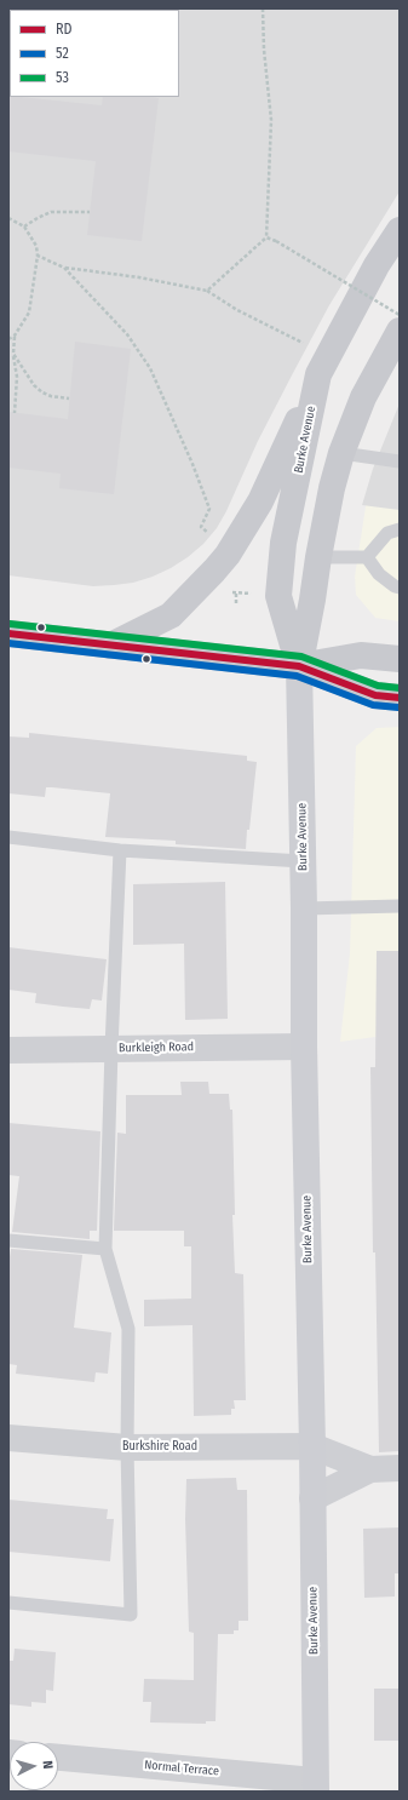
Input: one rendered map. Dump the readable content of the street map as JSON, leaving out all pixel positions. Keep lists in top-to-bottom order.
{
  "streets": {
    "main road": ["Burke Avenue"],
    "street": ["Burkleigh Road", "Burkshire Road", "Normal Terrace"]
  },
  "crossings": [
    ["Burke Avenue", "Burkleigh Road"],
    ["Burke Avenue", "Burkshire Road"],
    ["Burke Avenue", "Normal Terrace"]
  ],
  "lines": ["transit line 53", "transit line RD", "transit line 52"],
  "legend": ["RD", "52", "53"],
  "north": "right"
}
